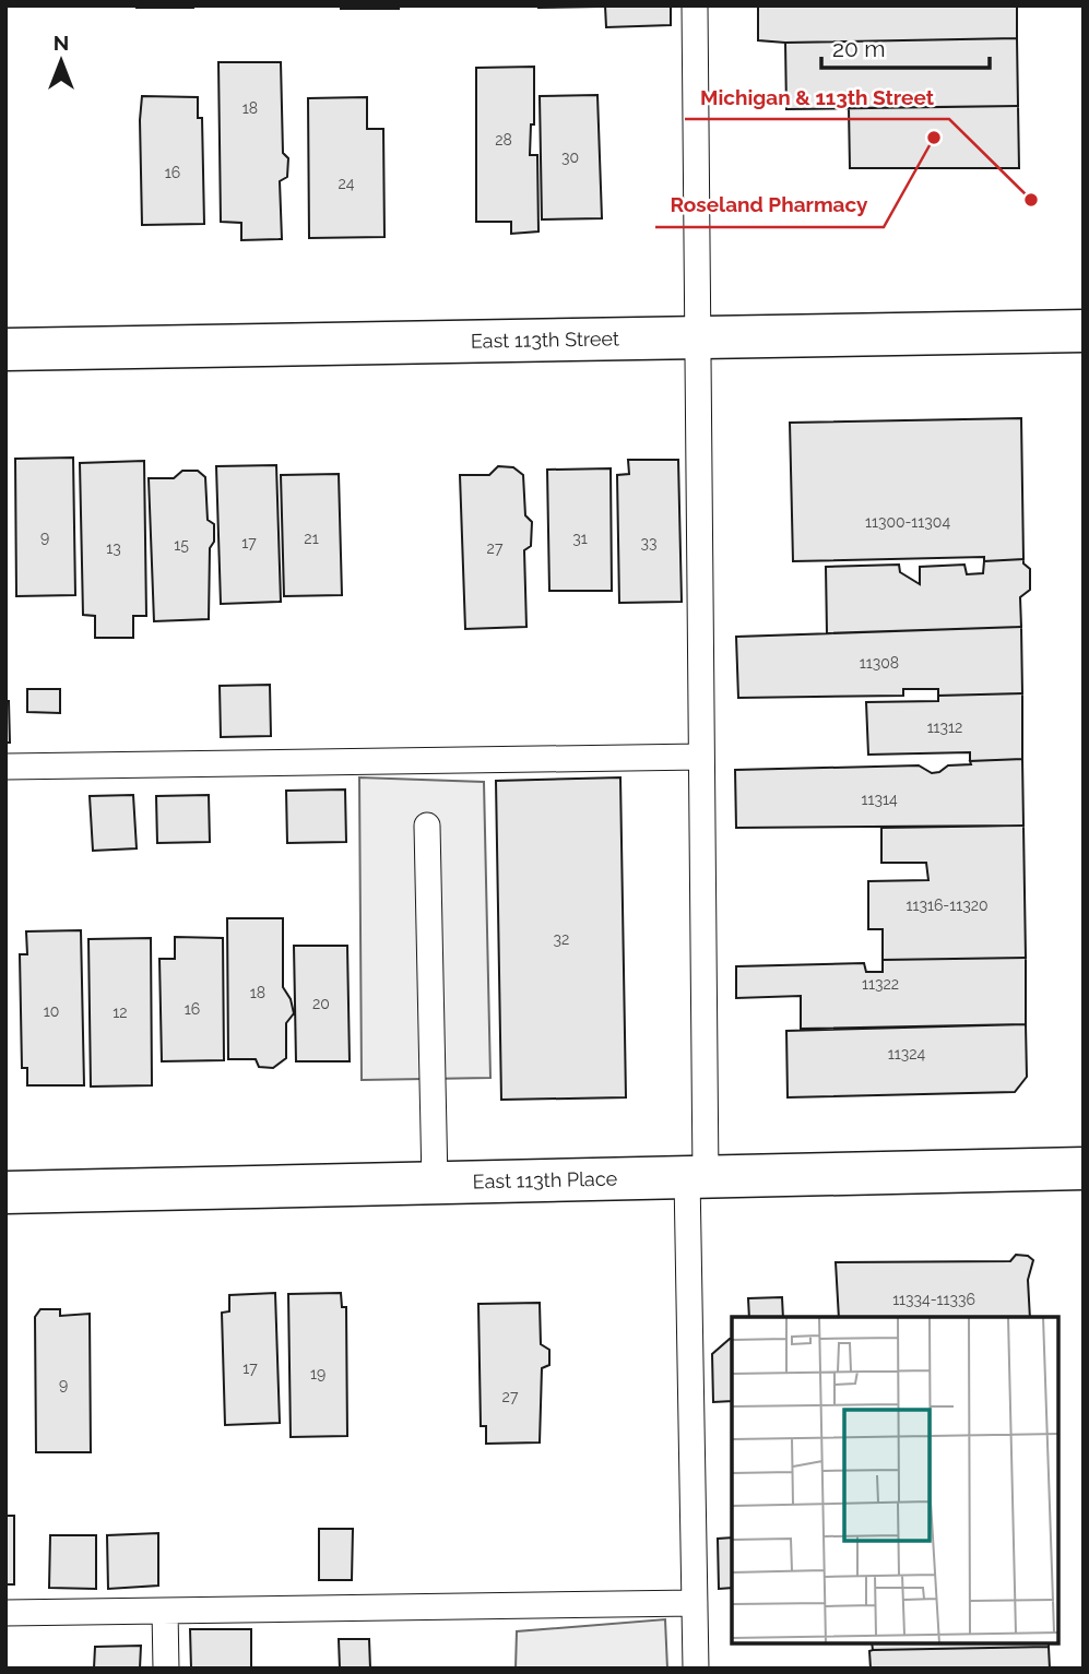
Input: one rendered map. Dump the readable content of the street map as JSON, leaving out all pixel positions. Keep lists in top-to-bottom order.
{
  "streets": {
    "street": ["East 113th Street", "East 113th Place"]
  },
  "places": ["Roseland Pharmacy", "Michigan & 113th Street"],
  "house_numbers": [
    "18",
    "28",
    "30",
    "16",
    "24",
    "11300-11304",
    "9",
    "21",
    "31",
    "17",
    "33",
    "15",
    "13",
    "27",
    "11308",
    "11312",
    "11314",
    "11316-11320",
    "32",
    "11322",
    "18",
    "20",
    "16",
    "10",
    "12",
    "11324",
    "11334-11336",
    "17",
    "19",
    "9",
    "27"
  ],
  "scale_bar": "20 m",
  "north": "top"
}
